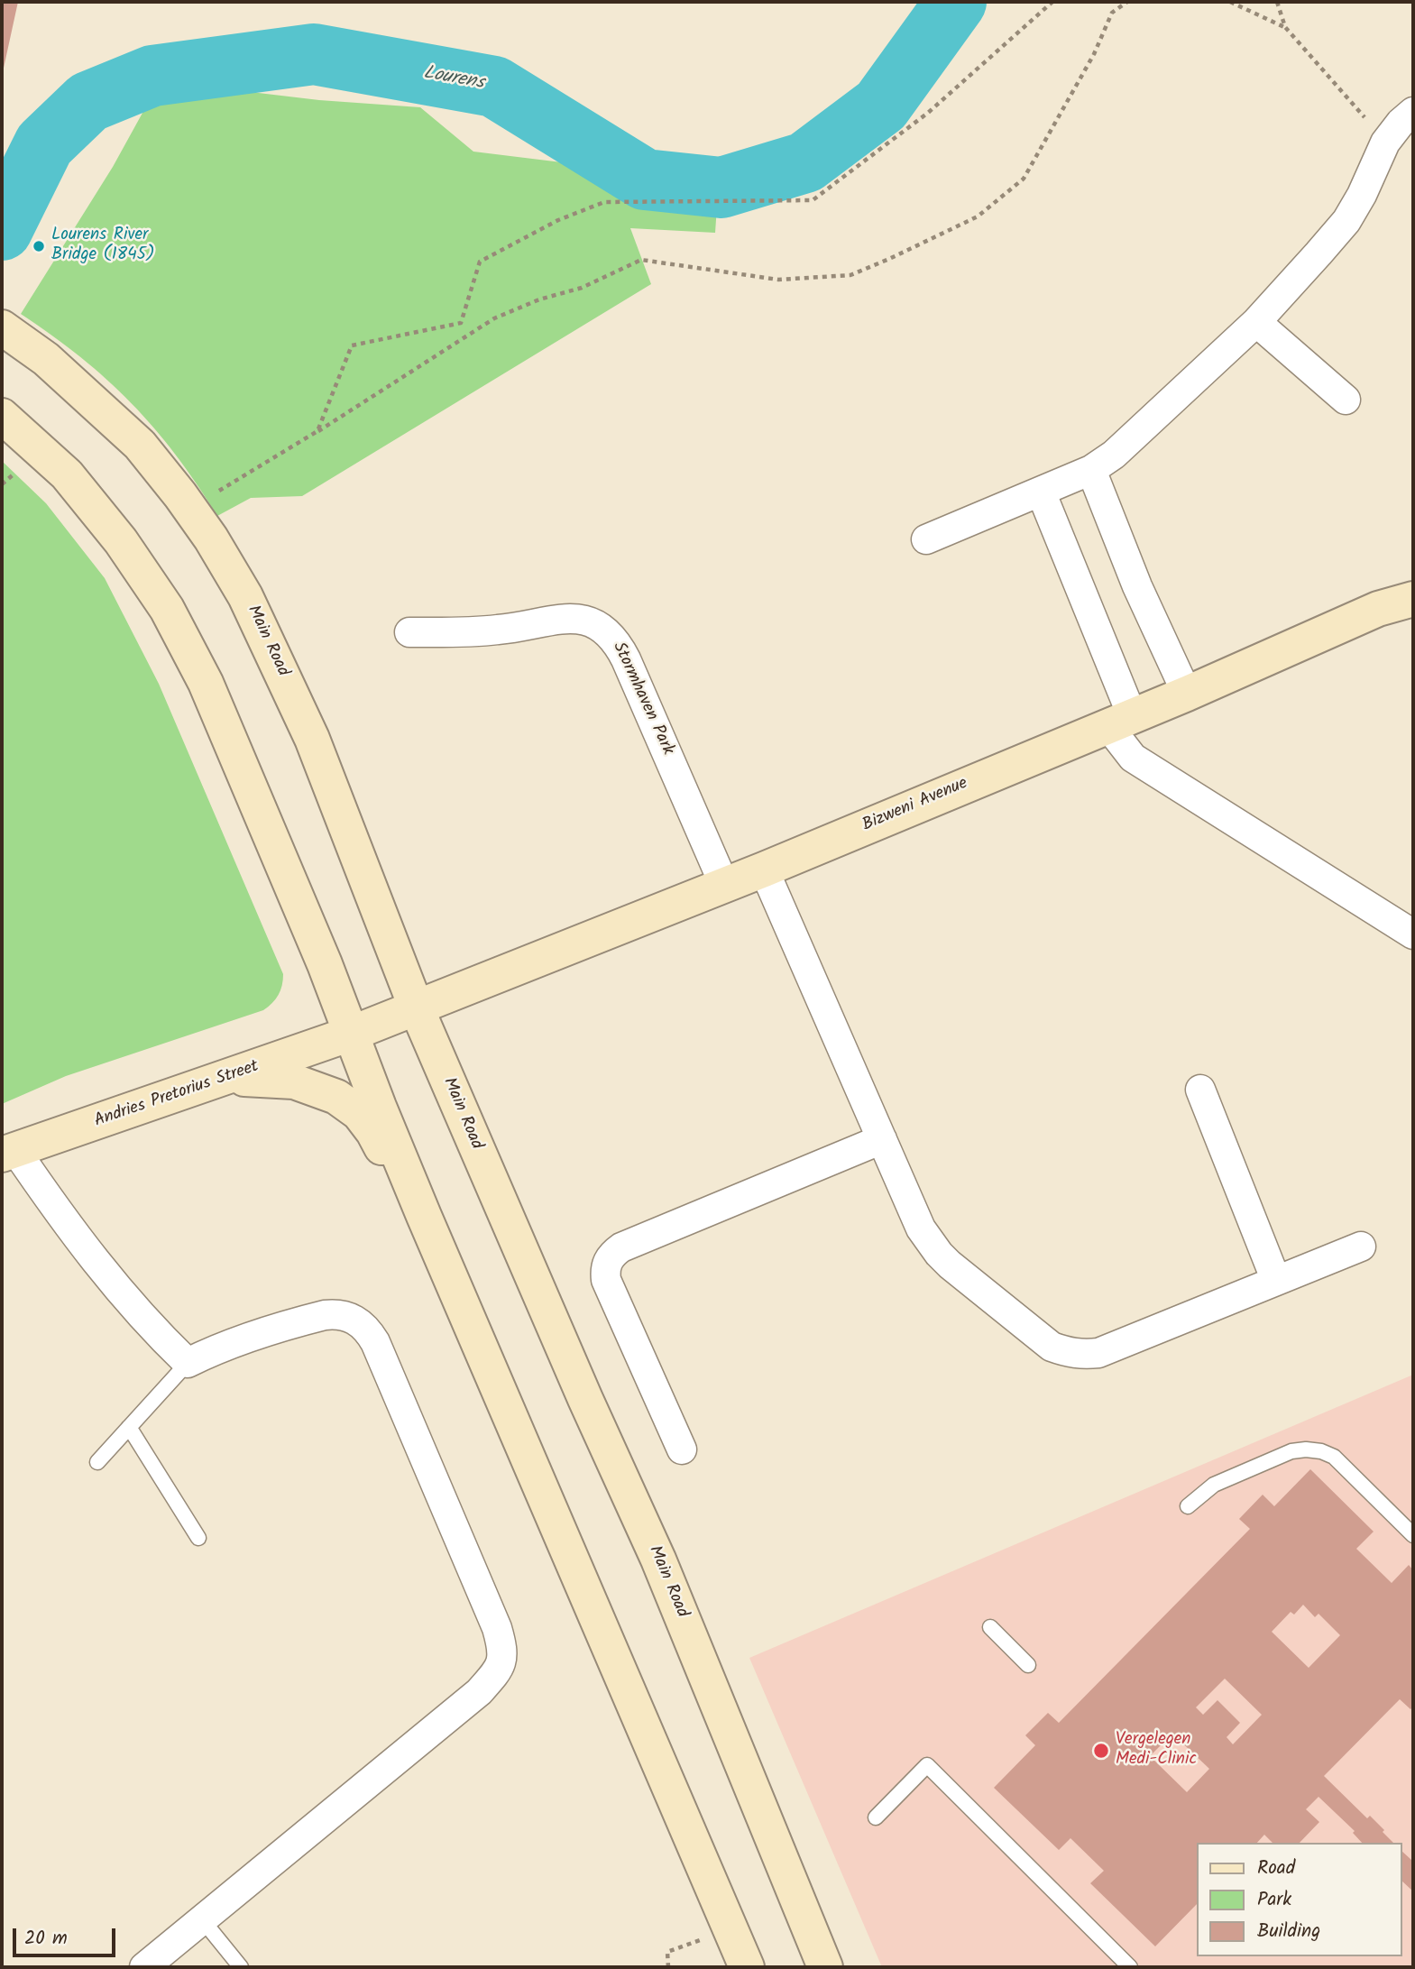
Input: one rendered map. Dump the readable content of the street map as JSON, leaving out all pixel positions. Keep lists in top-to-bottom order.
{
  "streets": {
    "main road": ["Main Road", "Bizweni Avenue", "Andries Pretorius Street"],
    "street": ["Stormhaven Park"]
  },
  "crossings": [
    ["Main Road", "Bizweni Avenue"],
    ["Main Road", "Andries Pretorius Street"],
    ["Stormhaven Park", "Bizweni Avenue"],
    ["Bizweni Avenue", "Andries Pretorius Street"]
  ],
  "water": ["Lourens"],
  "places": ["Lourens River Bridge (1845)", "Vergelegen Medi-Clinic"],
  "legend": ["Road", "Park", "Building"],
  "scale_bar": "20 m"
}
